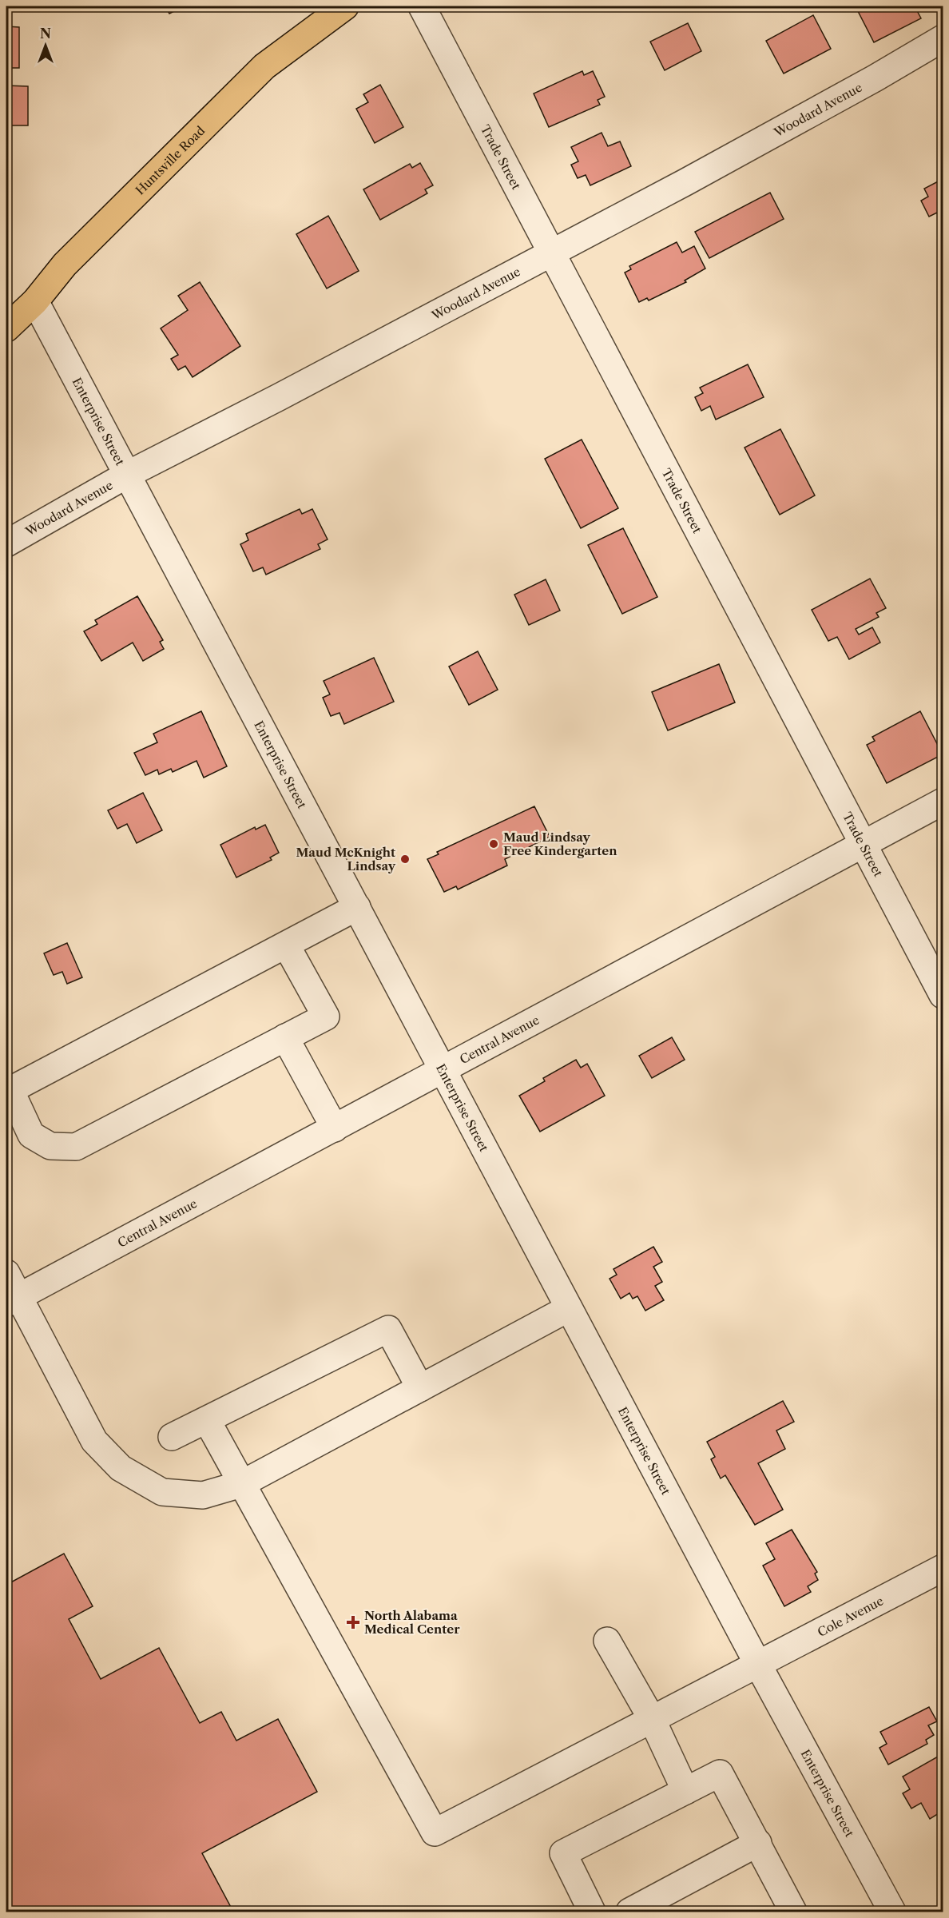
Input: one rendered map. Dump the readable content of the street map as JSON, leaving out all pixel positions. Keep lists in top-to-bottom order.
{
  "streets": {
    "main road": ["Huntsville Road"],
    "street": [
      "Woodard Avenue",
      "Trade Street",
      "Enterprise Street",
      "Central Avenue",
      "Cole Avenue"
    ]
  },
  "crossings": [
    ["Woodard Avenue", "Trade Street"],
    ["Woodard Avenue", "Enterprise Street"],
    ["Trade Street", "Central Avenue"],
    ["Huntsville Road", "Enterprise Street"],
    ["Enterprise Street", "Central Avenue"],
    ["Enterprise Street", "Cole Avenue"]
  ],
  "places": {
    "other": ["Maud Lindsay Free Kindergarten", "Maud McKnight Lindsay"],
    "health": ["North Alabama Medical Center"]
  },
  "north": "top"
}
